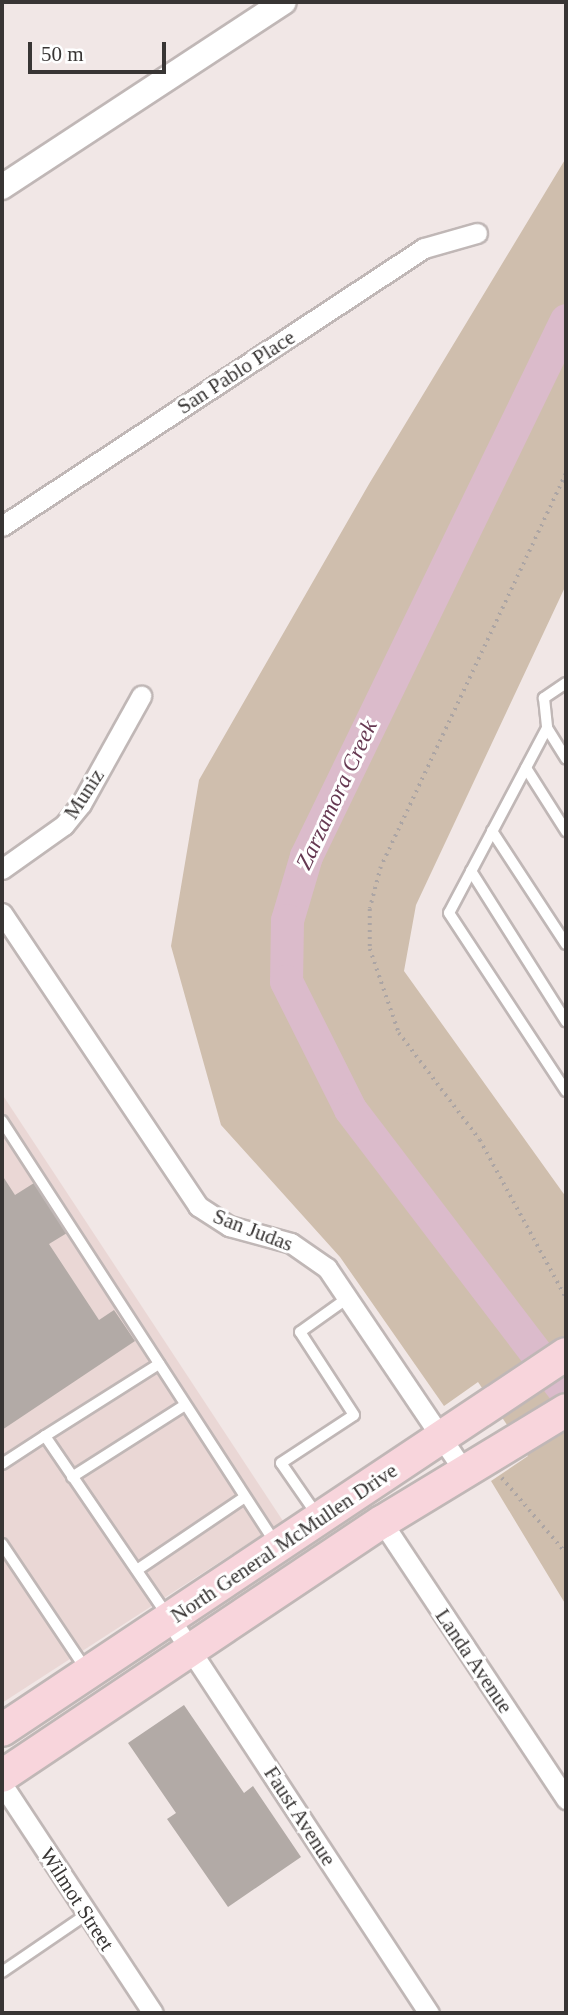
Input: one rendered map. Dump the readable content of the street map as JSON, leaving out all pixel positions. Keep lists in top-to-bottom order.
{
  "streets": {
    "main road": ["North General McMullen Drive"],
    "street": [
      "San Pablo Place",
      "Muniz",
      "San Judas",
      "Landa Avenue",
      "Faust Avenue",
      "Wilmot Street"
    ]
  },
  "crossings": [
    ["San Judas", "North General McMullen Drive"],
    ["North General McMullen Drive", "Landa Avenue"],
    ["North General McMullen Drive", "Faust Avenue"]
  ],
  "water": ["Zarzamora Creek"],
  "scale_bar": "50 m"
}
